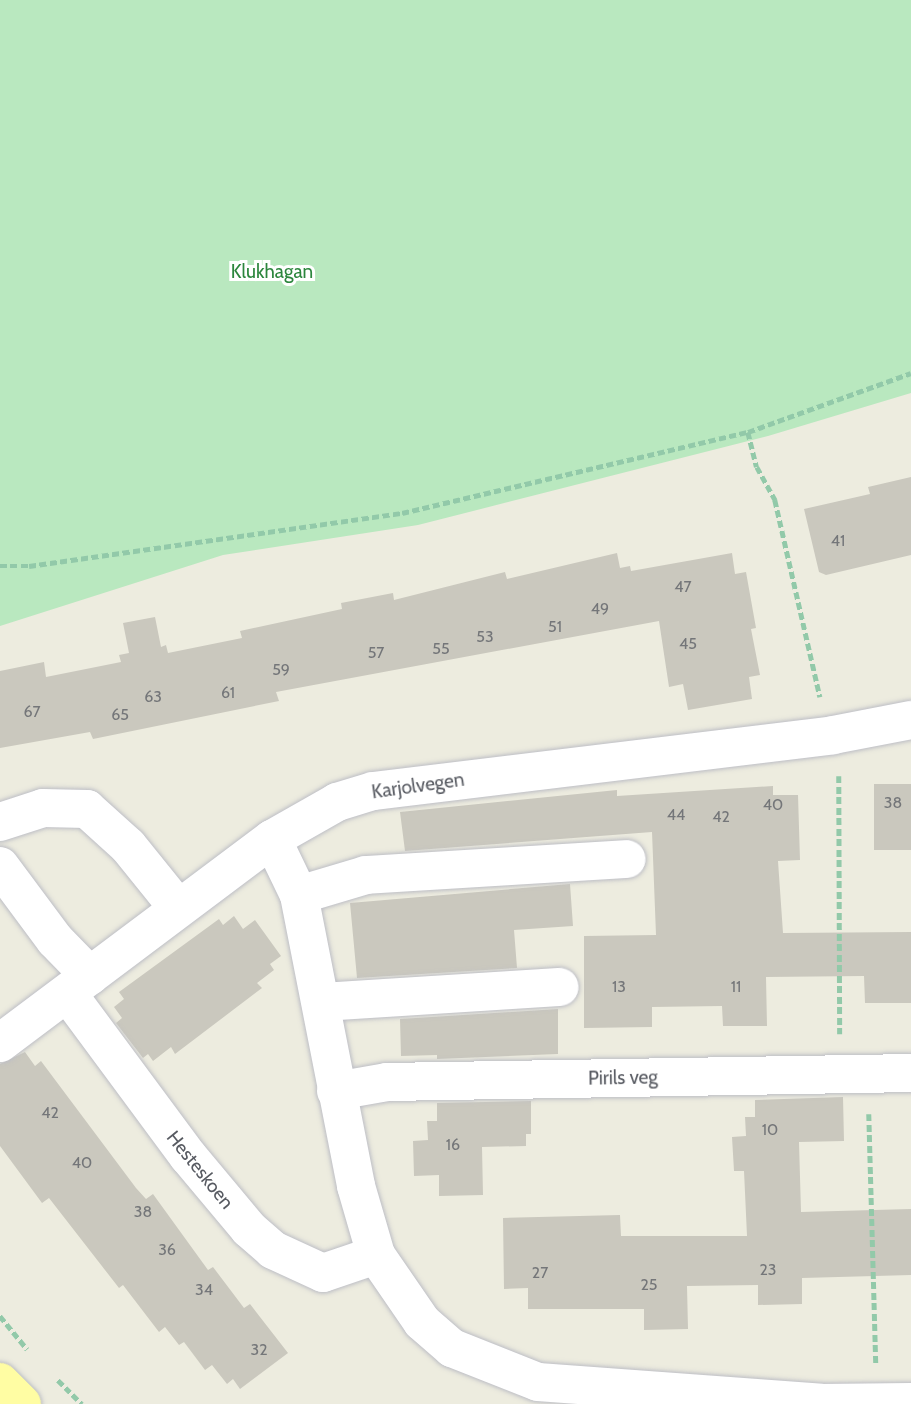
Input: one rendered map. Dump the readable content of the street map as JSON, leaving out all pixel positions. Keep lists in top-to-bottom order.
{
  "streets": {
    "street": ["Karjolvegen", "Pirils veg", "Hesteskoen"]
  },
  "crossings": [
    ["Karjolvegen", "Hesteskoen"]
  ],
  "parks": ["Klukhagan"],
  "house_numbers": [
    "41",
    "47",
    "49",
    "51",
    "53",
    "45",
    "55",
    "57",
    "59",
    "61",
    "63",
    "67",
    "65",
    "38",
    "40",
    "44",
    "42",
    "13",
    "11",
    "42",
    "10",
    "16",
    "40",
    "38",
    "36",
    "23",
    "27",
    "25",
    "34",
    "32"
  ]
}
